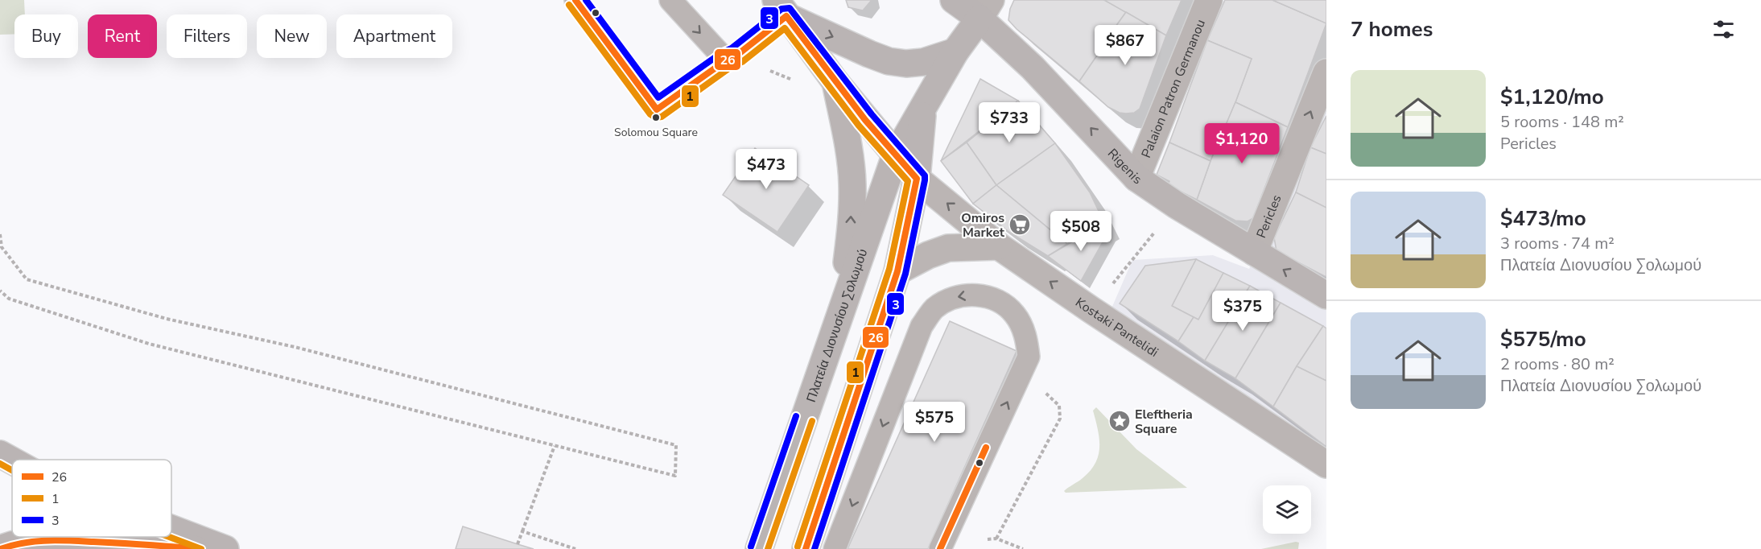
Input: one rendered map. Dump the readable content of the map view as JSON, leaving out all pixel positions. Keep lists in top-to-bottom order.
{
  "streets": {
    "street": [
      "Palaion Patron Germanou",
      "Rigenis",
      "Pericles",
      "Πλατεία Διονυσίου Σολωμού",
      "Kostaki Pantelidi"
    ]
  },
  "crossings": [
    ["Palaion Patron Germanou", "Rigenis"],
    ["Rigenis", "Pericles"],
    ["Rigenis", "Πλατεία Διονυσίου Σολωμού"]
  ],
  "one_way": ["Rigenis", "Pericles", "Kostaki Pantelidi"],
  "places": {
    "other": ["Solomou Square"],
    "supermarket": ["Omiros Market"],
    "place": ["Eleftheria Square"]
  },
  "lines": ["transit line 26", "transit line 3", "transit line 1"],
  "legend": ["26", "1", "3"],
  "page": {
    "heading": "7 homes",
    "chip": [
      "Buy",
      "Rent",
      "Filters",
      "New",
      "Apartment"
    ],
    "price": [
      "$867",
      "$733",
      "$1,120",
      "$473",
      "$508",
      "$375",
      "$575"
    ],
    "list": [
      {
        "name": "$1,120/mo",
        "note": "5 rooms · 148 m² · Pericles"
      },
      {
        "name": "$473/mo",
        "note": "3 rooms · 74 m² · Πλατεία Διονυσίου Σολωμού"
      },
      {
        "name": "$575/mo",
        "note": "2 rooms · 80 m² · Πλατεία Διονυσίου Σολωμού"
      }
    ]
  }
}
